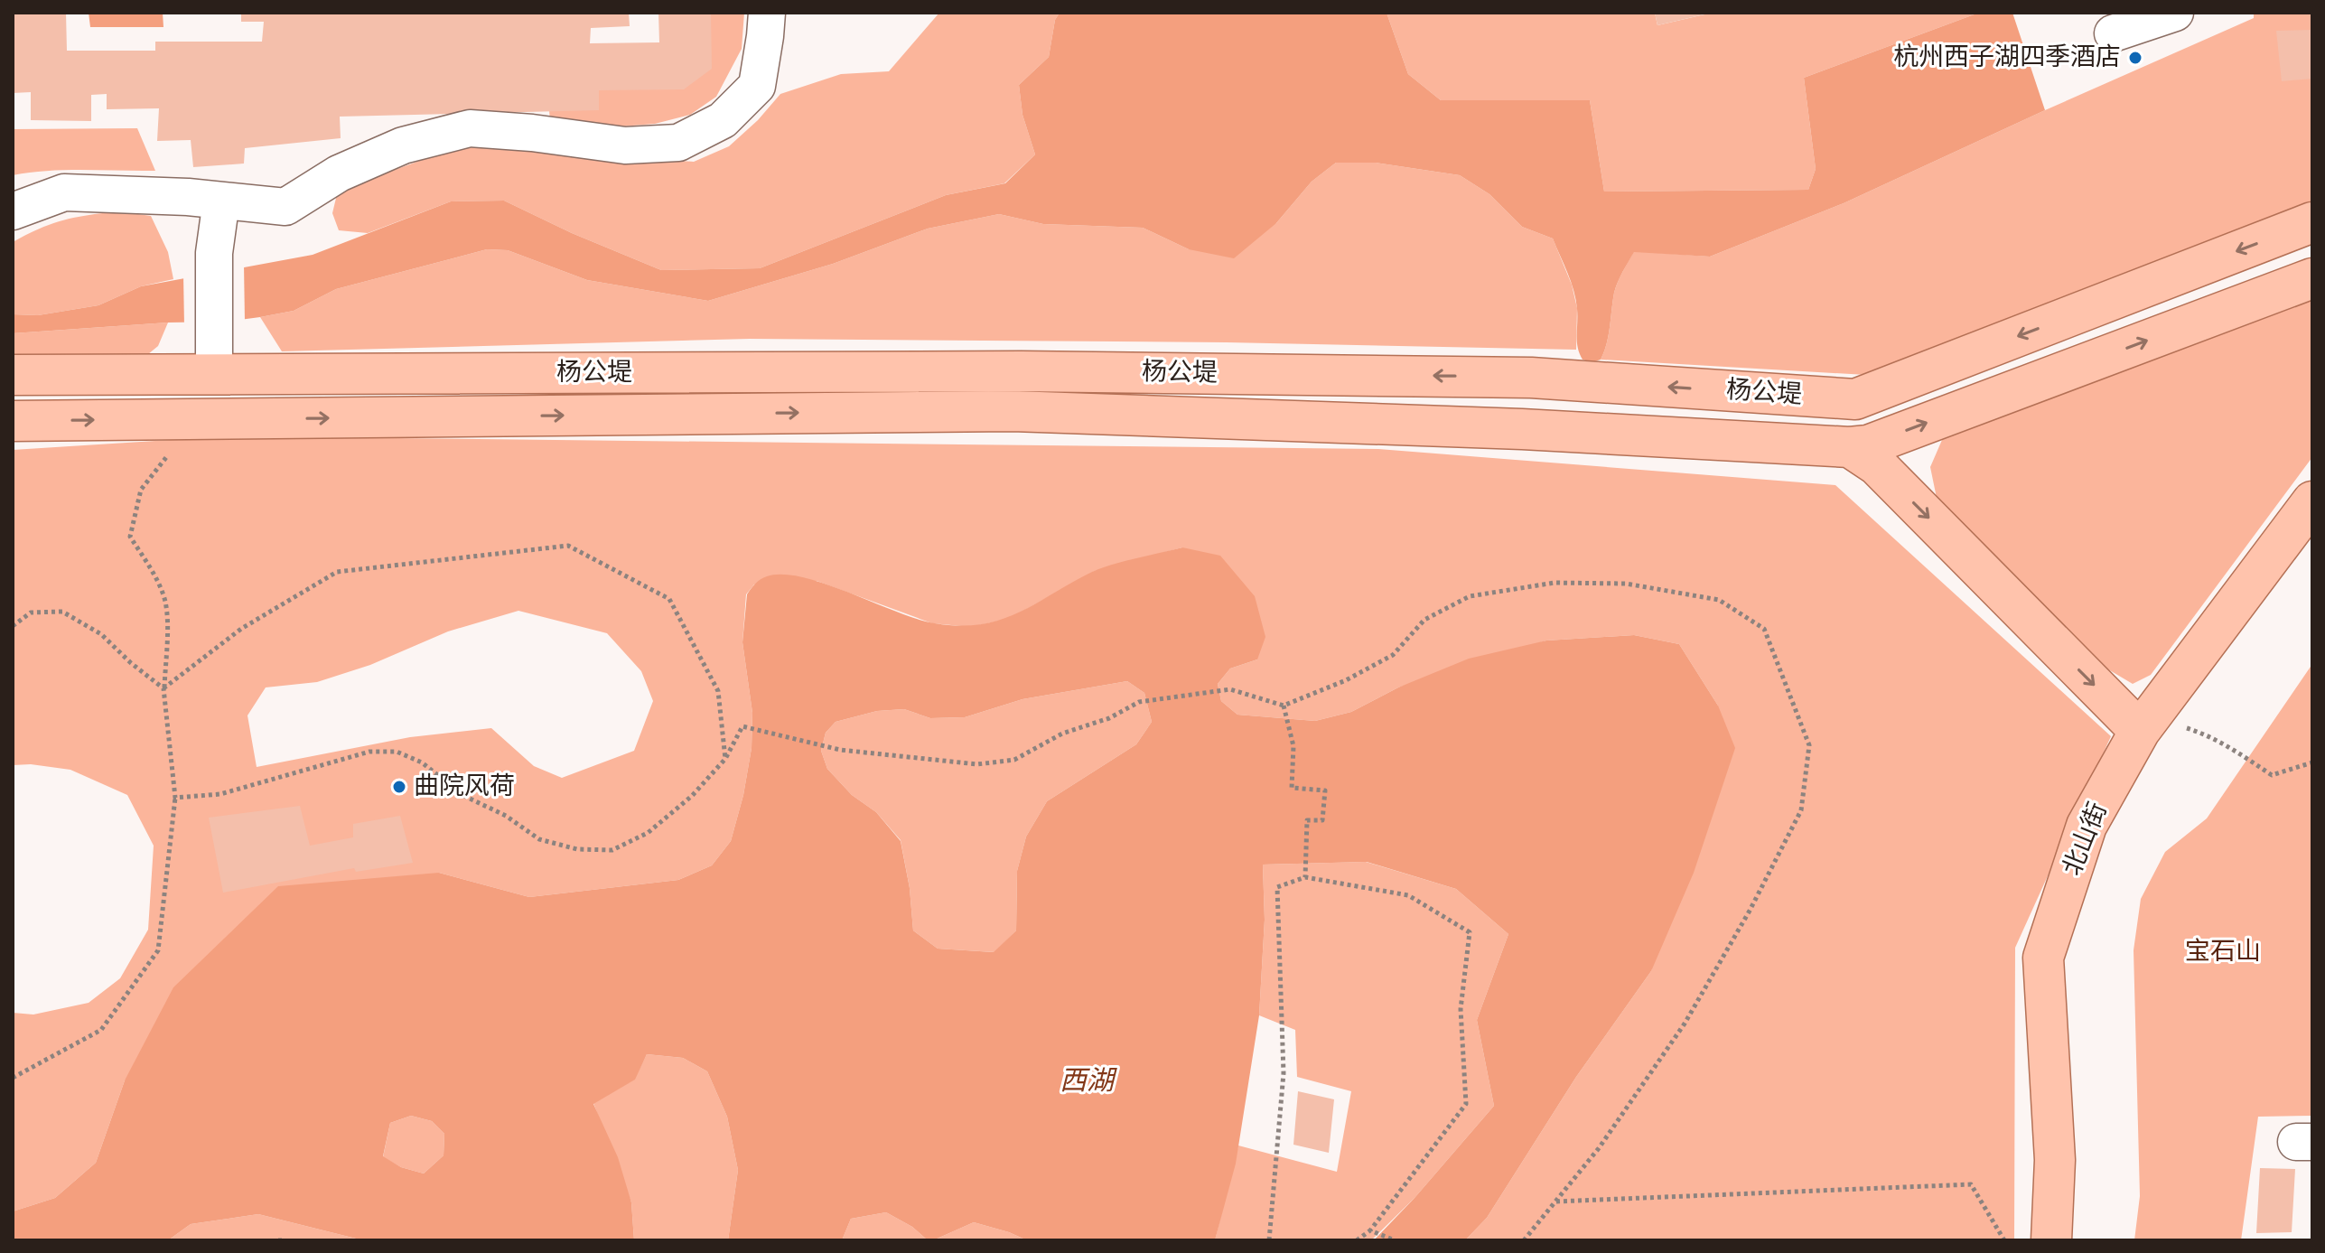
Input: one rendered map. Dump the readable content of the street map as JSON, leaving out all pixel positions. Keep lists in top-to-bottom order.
{
  "streets": {
    "main road": ["杨公堤", "北山街"]
  },
  "water": ["西湖"],
  "parks": ["宝石山"],
  "places": ["杭州西子湖四季酒店", "曲院风荷"]
}
